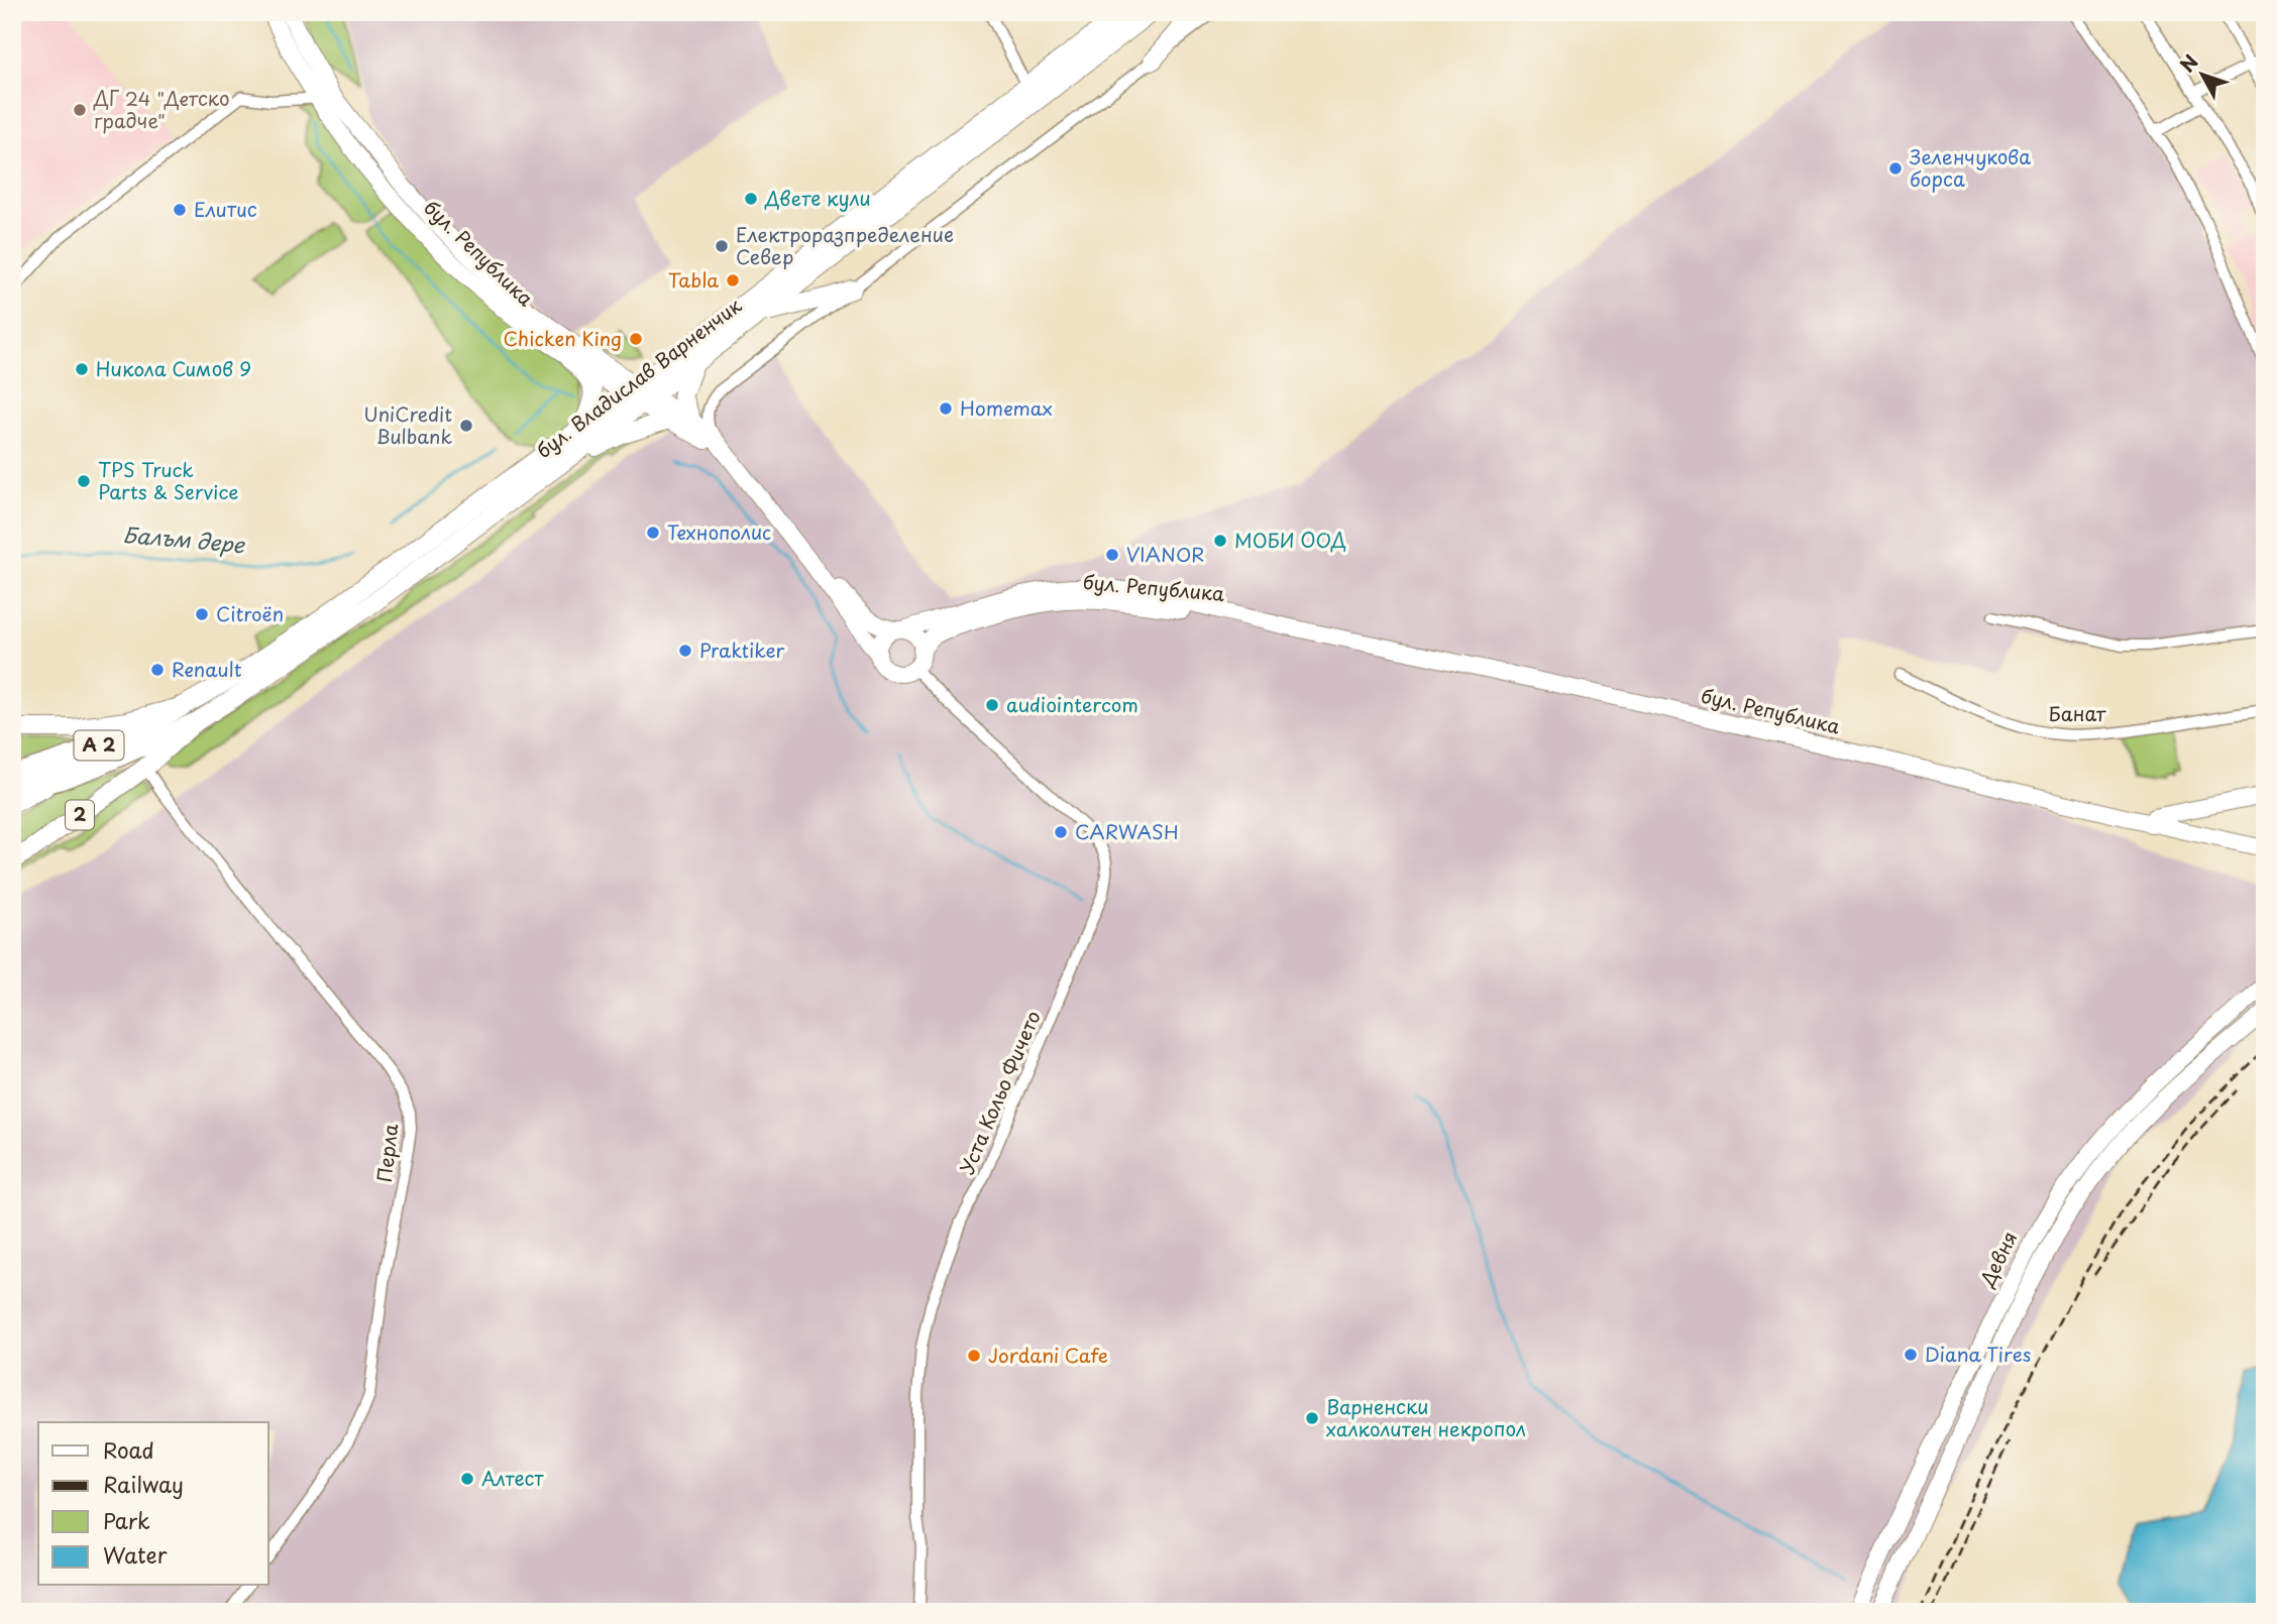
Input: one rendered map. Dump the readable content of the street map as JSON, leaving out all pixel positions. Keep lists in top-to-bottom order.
{
  "streets": {
    "highway": ["A 2"],
    "main road": ["бул. Владислав Варненчик", "2"],
    "street": [
      "бул. Република",
      "Банат",
      "Уста Кольо Фичето",
      "Перла",
      "Девня"
    ]
  },
  "crossings": [
    ["бул. Република", "бул. Владислав Варненчик"],
    ["бул. Република", "Уста Кольо Фичето"],
    ["бул. Владислав Варненчик", "A 2"],
    ["бул. Владислав Варненчик", "2"],
    ["бул. Владислав Варненчик", "Перла"],
    ["2", "Перла"]
  ],
  "water": ["Балъм дере"],
  "places": [
    "ДГ 24 \"Детско градче\"",
    "Зеленчукова борса",
    "Двете кули",
    "Елитис",
    "Електроразпределение Север",
    "Tabla",
    "Chicken King",
    "Никола Симов 9",
    "Homemax",
    "UniCredit Bulbank",
    "TPS Truck Parts & Service",
    "Технополис",
    "МОБИ ООД",
    "VIANOR",
    "Citroën",
    "Praktiker",
    "Renault",
    "audiointercom",
    "CARWASH",
    "Diana Tires",
    "Jordani Cafe",
    "Варненски халколитен некропол",
    "Алтест"
  ],
  "legend": [
    "Road",
    "Railway",
    "Park",
    "Water"
  ],
  "north": "top left"
}
